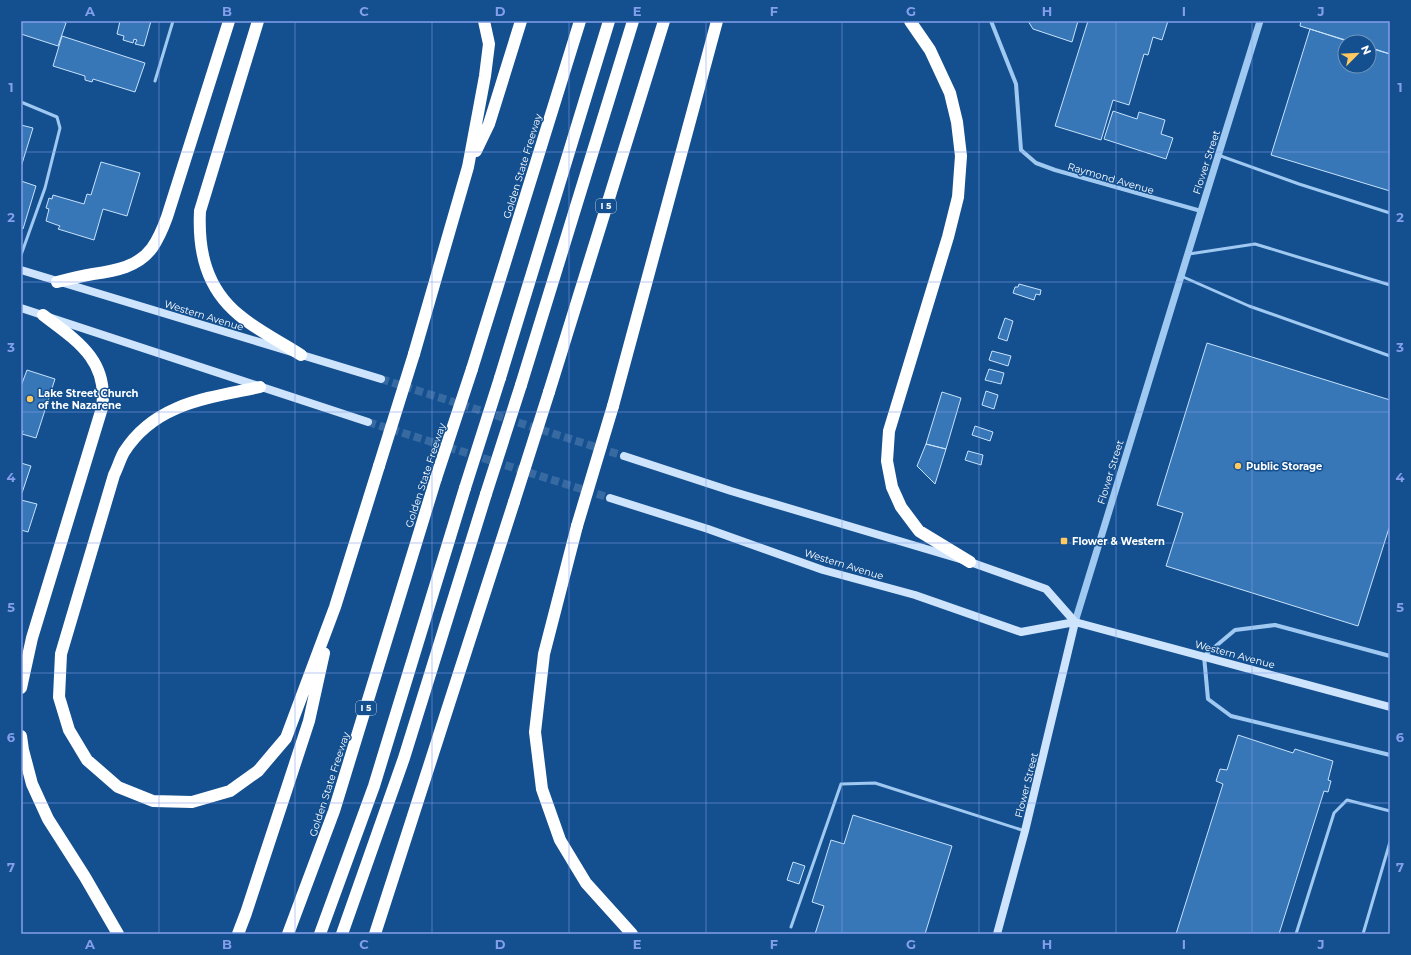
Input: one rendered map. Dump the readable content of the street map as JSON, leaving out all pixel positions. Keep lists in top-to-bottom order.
{
  "streets": {
    "highway": ["Golden State Freeway", "I 5"],
    "main road": ["Flower Street", "Western Avenue"],
    "street": ["Raymond Avenue"]
  },
  "crossings": [
    ["Flower Street", "Raymond Avenue"],
    ["Flower Street", "Western Avenue"]
  ],
  "places": {
    "other": ["Lake Street Church of the Nazarene", "Public Storage"],
    "transit": ["Flower & Western"]
  },
  "north": "top right",
  "grid": {
    "columns": [
      "A",
      "B",
      "C",
      "D",
      "E",
      "F",
      "G",
      "H",
      "I",
      "J"
    ],
    "rows": [
      "1",
      "2",
      "3",
      "4",
      "5",
      "6",
      "7"
    ]
  }
}
